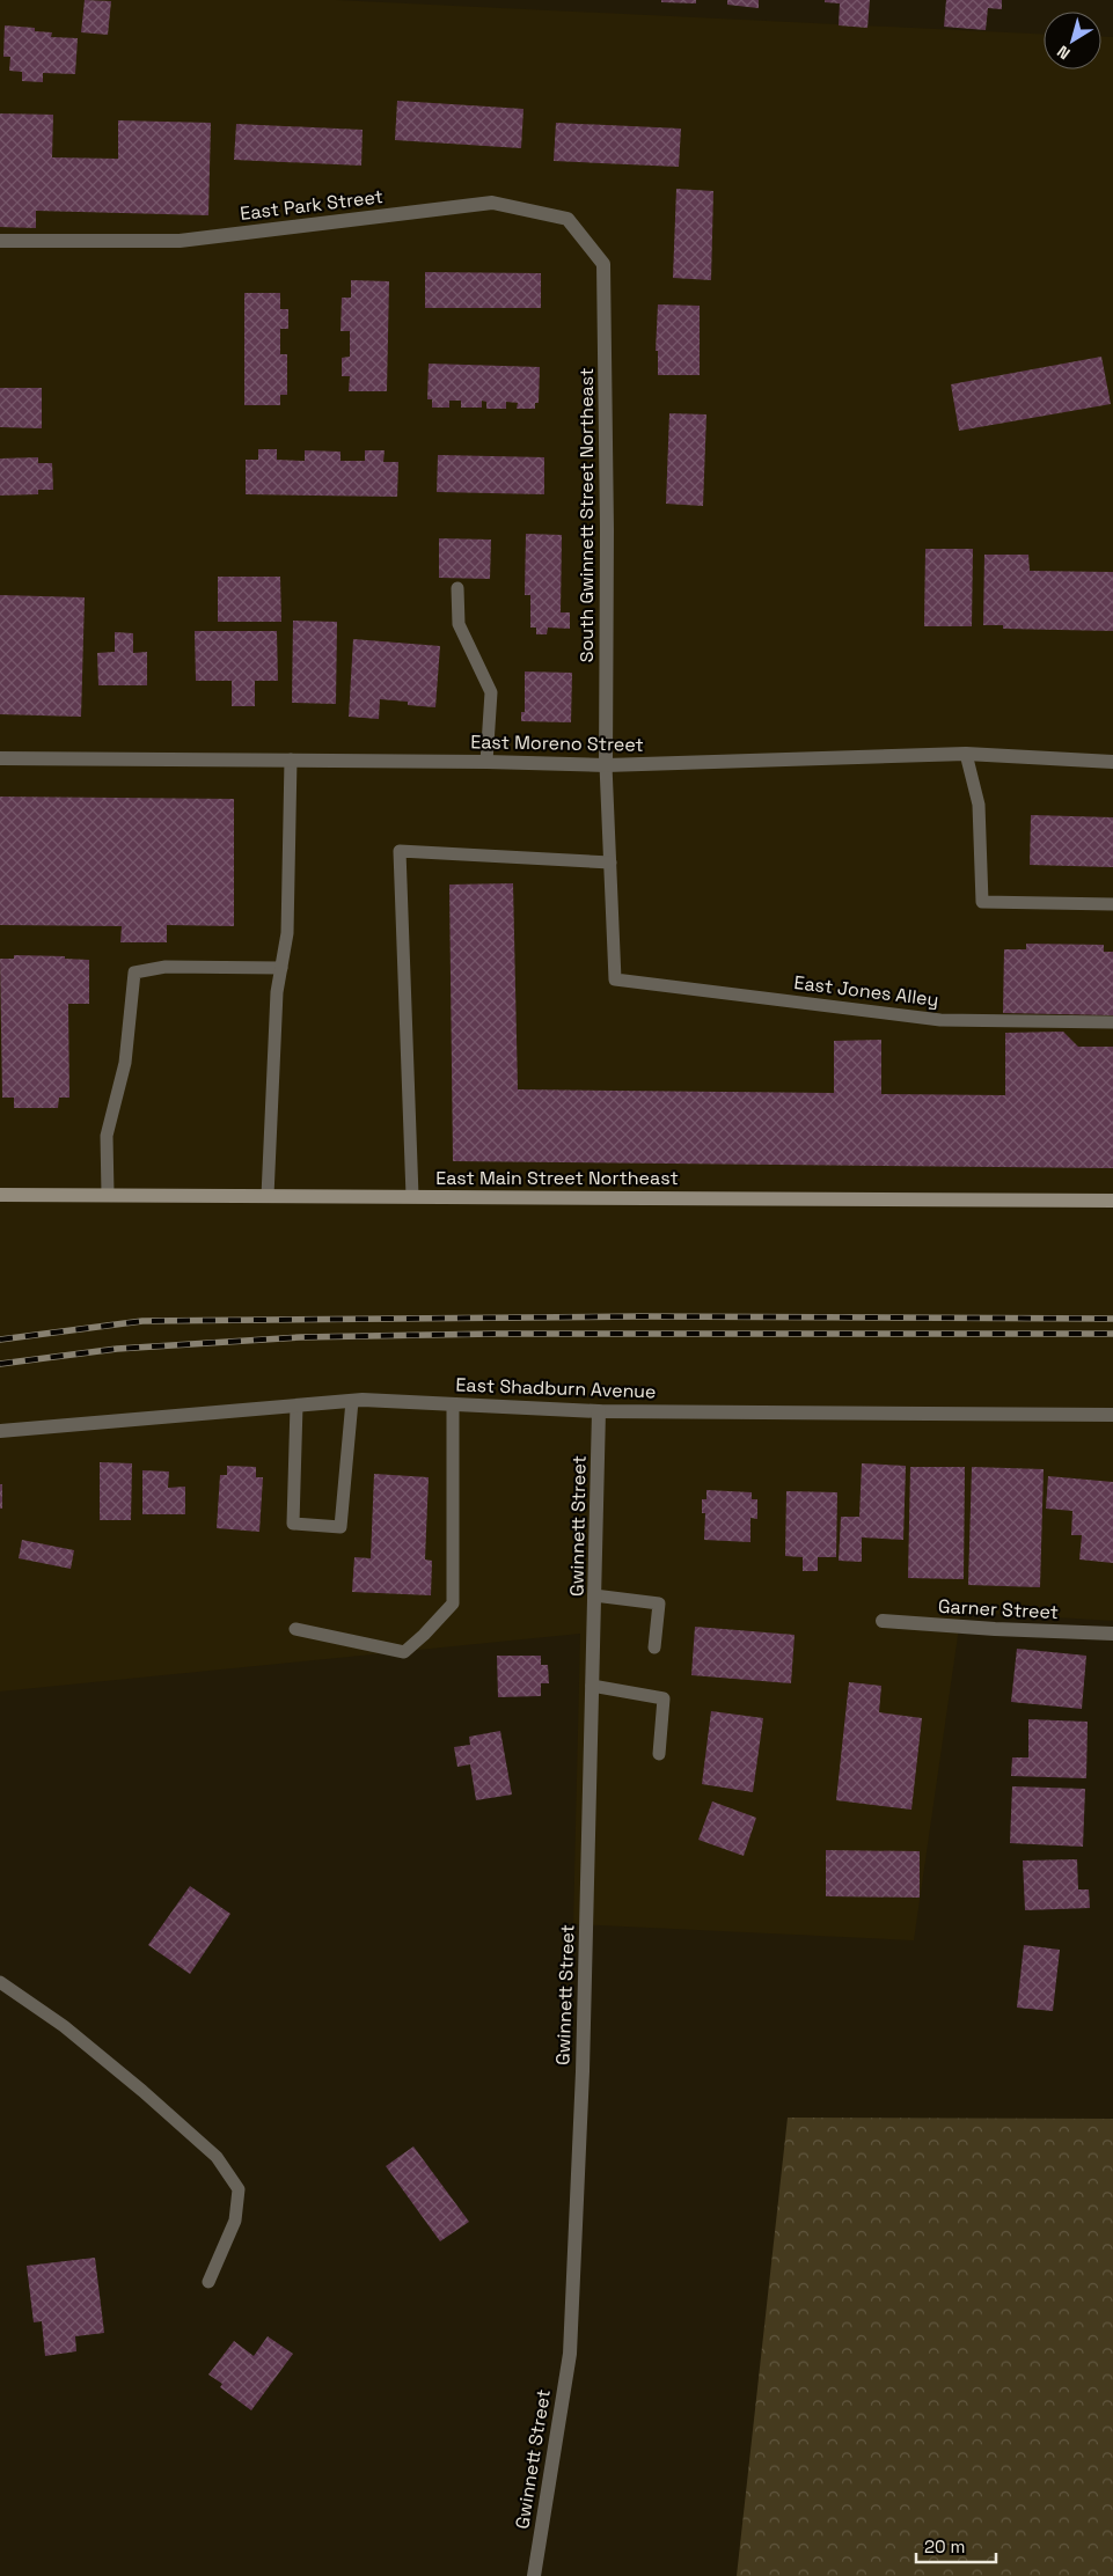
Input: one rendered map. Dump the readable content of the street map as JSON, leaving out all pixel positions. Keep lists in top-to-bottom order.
{
  "streets": {
    "street": [
      "East Park Street",
      "South Gwinnett Street Northeast",
      "East Moreno Street",
      "East Main Street Northeast",
      "East Shadburn Avenue",
      "Gwinnett Street",
      "Garner Street"
    ],
    "lane": ["East Jones Alley"]
  },
  "crossings": [
    ["East Park Street", "South Gwinnett Street Northeast"],
    ["South Gwinnett Street Northeast", "East Moreno Street"],
    ["East Shadburn Avenue", "Gwinnett Street"]
  ],
  "scale_bar": "20 m",
  "north": "bottom left"
}
